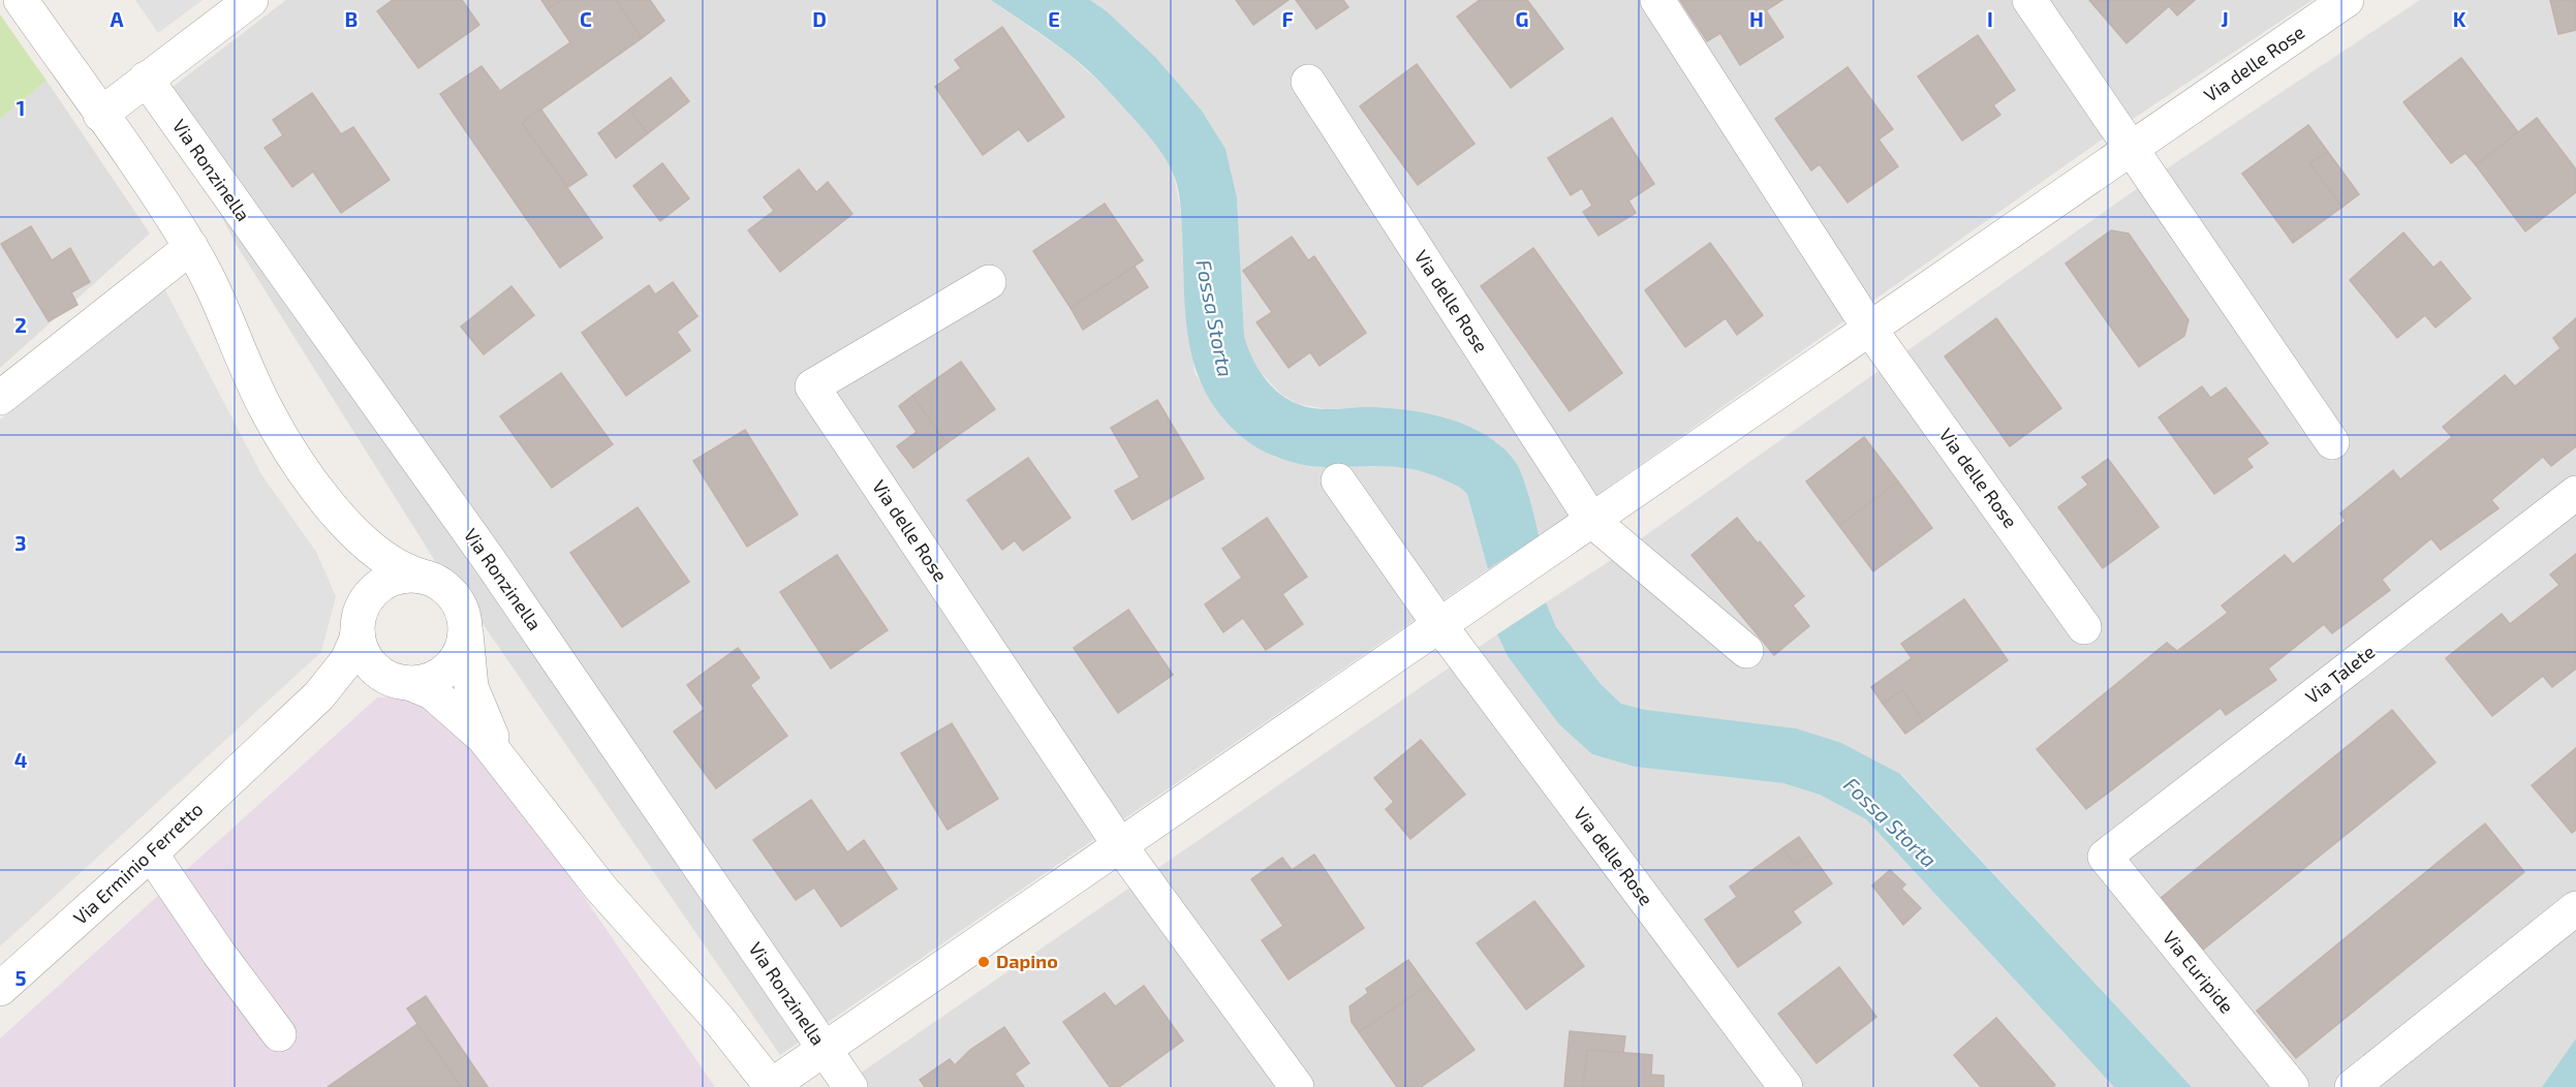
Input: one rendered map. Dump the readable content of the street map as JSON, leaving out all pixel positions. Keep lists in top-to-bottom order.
{
  "streets": {
    "street": [
      "Via delle Rose",
      "Via Ronzinella",
      "Via Talete",
      "Via Erminio Ferretto",
      "Via Euripide"
    ]
  },
  "crossings": [
    ["Via delle Rose", "Via Ronzinella"],
    ["Via Talete", "Via Euripide"]
  ],
  "water": ["Fossa Storta"],
  "places": ["Dapino"],
  "grid": {
    "columns": [
      "A",
      "B",
      "C",
      "D",
      "E",
      "F",
      "G",
      "H",
      "I",
      "J",
      "K"
    ],
    "rows": [
      "1",
      "2",
      "3",
      "4",
      "5"
    ]
  }
}
